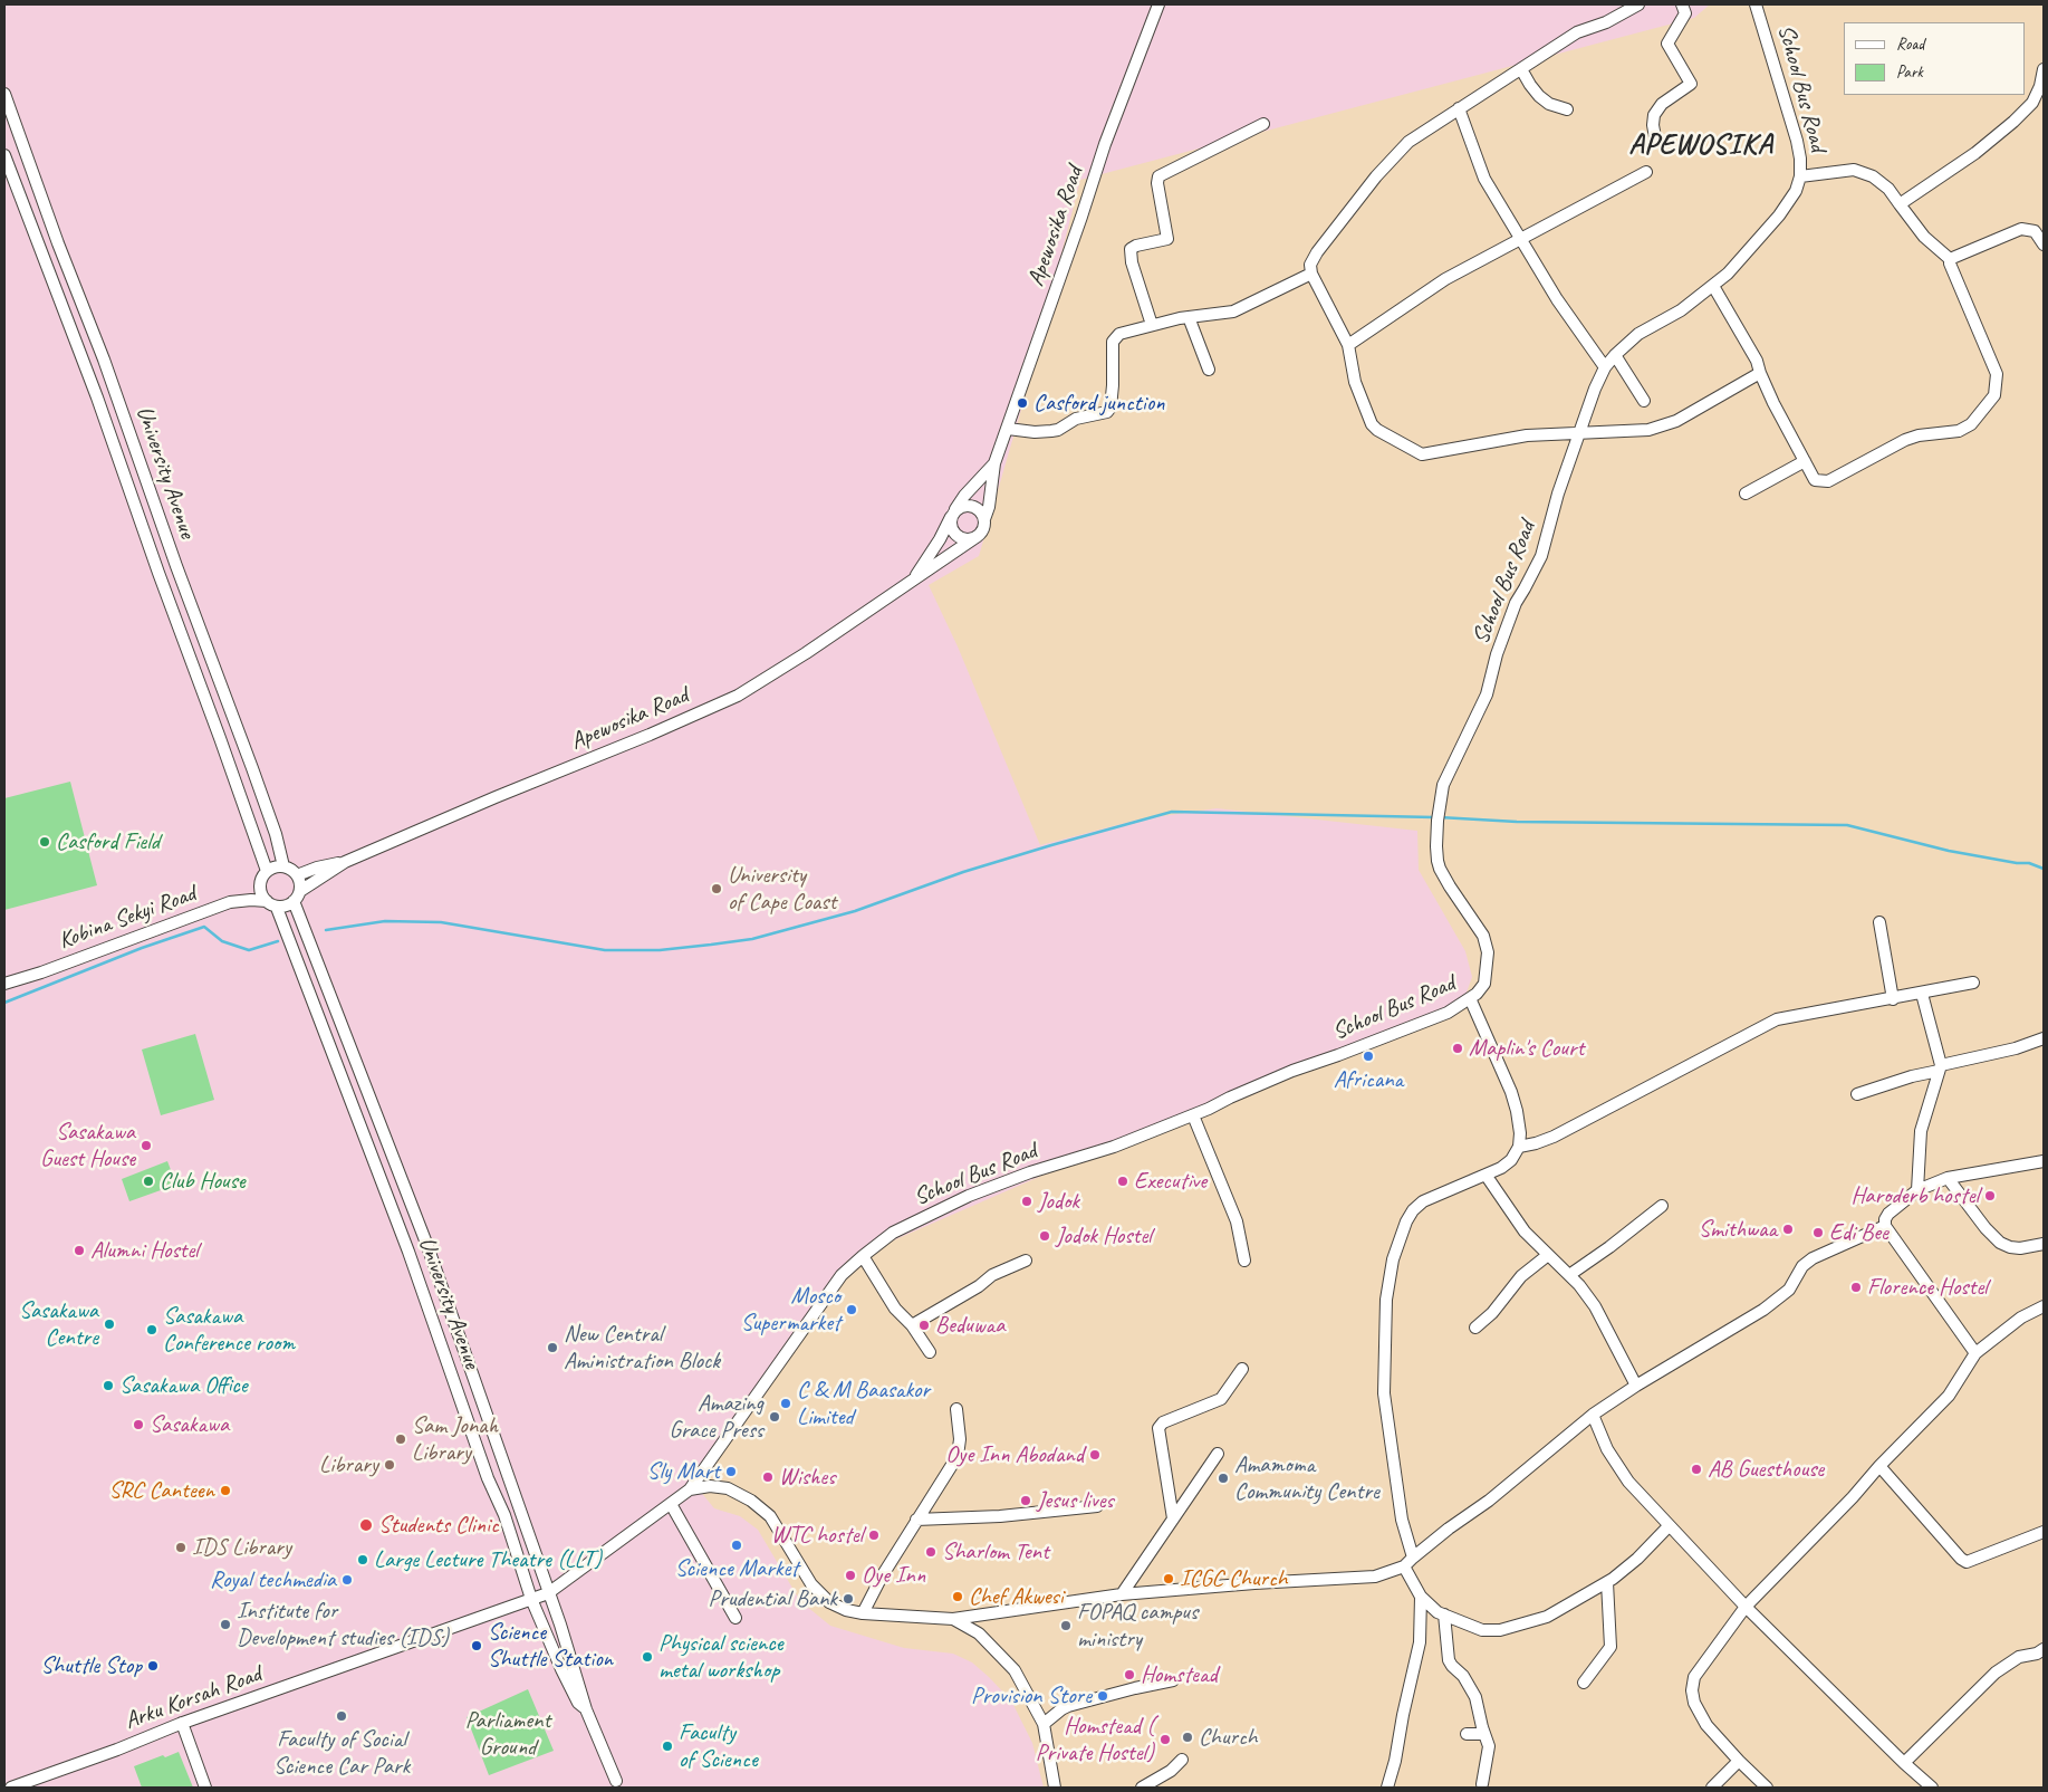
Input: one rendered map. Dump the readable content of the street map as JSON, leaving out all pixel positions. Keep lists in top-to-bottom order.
{
  "streets": {
    "street": [
      "School Bus Road",
      "Apewosika Road",
      "University Avenue",
      "Kobina Sekyi Road",
      "Arku Korsah Road"
    ]
  },
  "crossings": [
    ["School Bus Road", "Arku Korsah Road"],
    ["University Avenue", "Kobina Sekyi Road"],
    ["University Avenue", "Arku Korsah Road"]
  ],
  "districts": ["APEWOSIKA"],
  "parks": ["Parliament Ground"],
  "places": [
    "Casford junction",
    "Casford Field",
    "University of Cape Coast",
    "Maplin's Court",
    "Africana",
    "Sasakawa Guest House",
    "Club House",
    "Executive",
    "Haroderb hostel",
    "Jodok",
    "Smithwaa",
    "Edi Bee",
    "Jodok Hostel",
    "Alumni Hostel",
    "Florence Hostel",
    "Mosco Supermarket",
    "Sasakawa Centre",
    "Beduwaa",
    "Sasakawa Conference room",
    "New Central Aministration Block",
    "Sasakawa Office",
    "C & M Baasakor Limited",
    "Amazing Grace Press",
    "Sasakawa",
    "Sam Jonah Library",
    "Oye Inn Abodand",
    "Library",
    "AB Guesthouse",
    "Sly Mart",
    "Wishes",
    "Amamoma Community Centre",
    "SRC Canteen",
    "Jesus lives",
    "Students Clinic",
    "WTC hostel",
    "Science Market",
    "IDS Library",
    "Sharlom Tent",
    "Large Lecture Theatre (LLT)",
    "Oye Inn",
    "ICGC Church",
    "Royal techmedia",
    "Chef Akwesi",
    "Prudential Bank",
    "Institute for Development studies (IDS)",
    "FOPAQ campus ministry",
    "Science Shuttle Station",
    "Physical science metal workshop",
    "Shuttle Stop",
    "Homstead",
    "Provision Store",
    "Faculty of Social Science Car Park",
    "Church",
    "Homstead ( Private Hostel)",
    "Faculty of Science"
  ],
  "legend": ["Road", "Park"]
}
